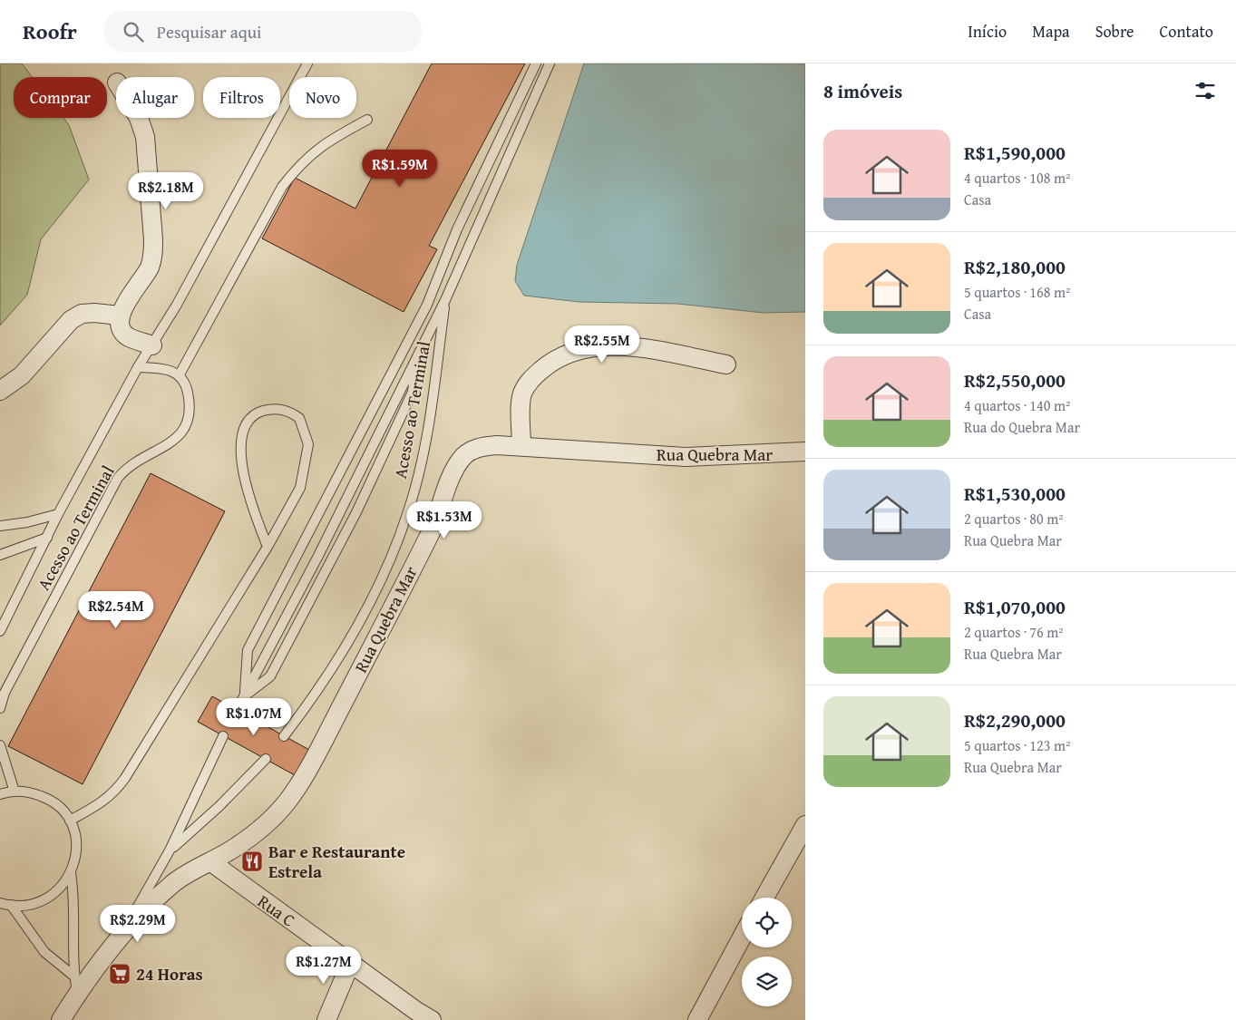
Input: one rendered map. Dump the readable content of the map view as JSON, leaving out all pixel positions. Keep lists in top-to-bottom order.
{
  "streets": {
    "street": ["Rua Quebra Mar", "Rua C"],
    "lane": ["Acesso ao Terminal"]
  },
  "crossings": [
    ["Rua Quebra Mar", "Rua C"]
  ],
  "places": {
    "restaurant": ["Bar e Restaurante Estrela"],
    "supermarket": ["24 Horas"]
  },
  "page": {
    "header": "Roofr",
    "search": "Pesquisar aqui",
    "nav": [
      "Início",
      "Mapa",
      "Sobre",
      "Contato"
    ],
    "heading": "8 imóveis",
    "chip": [
      "Comprar",
      "Alugar",
      "Filtros",
      "Novo"
    ],
    "list": [
      {
        "name": "R$1,590,000",
        "note": "4 quartos · 108 m² · Casa"
      },
      {
        "name": "R$2,180,000",
        "note": "5 quartos · 168 m² · Casa"
      },
      {
        "name": "R$2,550,000",
        "note": "4 quartos · 140 m² · Rua do Quebra Mar"
      },
      {
        "name": "R$1,530,000",
        "note": "2 quartos · 80 m² · Rua Quebra Mar"
      },
      {
        "name": "R$1,070,000",
        "note": "2 quartos · 76 m² · Rua Quebra Mar"
      },
      {
        "name": "R$2,290,000",
        "note": "5 quartos · 123 m² · Rua Quebra Mar"
      }
    ],
    "price": [
      "R$1.59M",
      "R$2.18M",
      "R$2.55M",
      "R$1.53M",
      "R$2.54M",
      "R$1.07M",
      "R$2.29M",
      "R$1.27M"
    ]
  }
}
